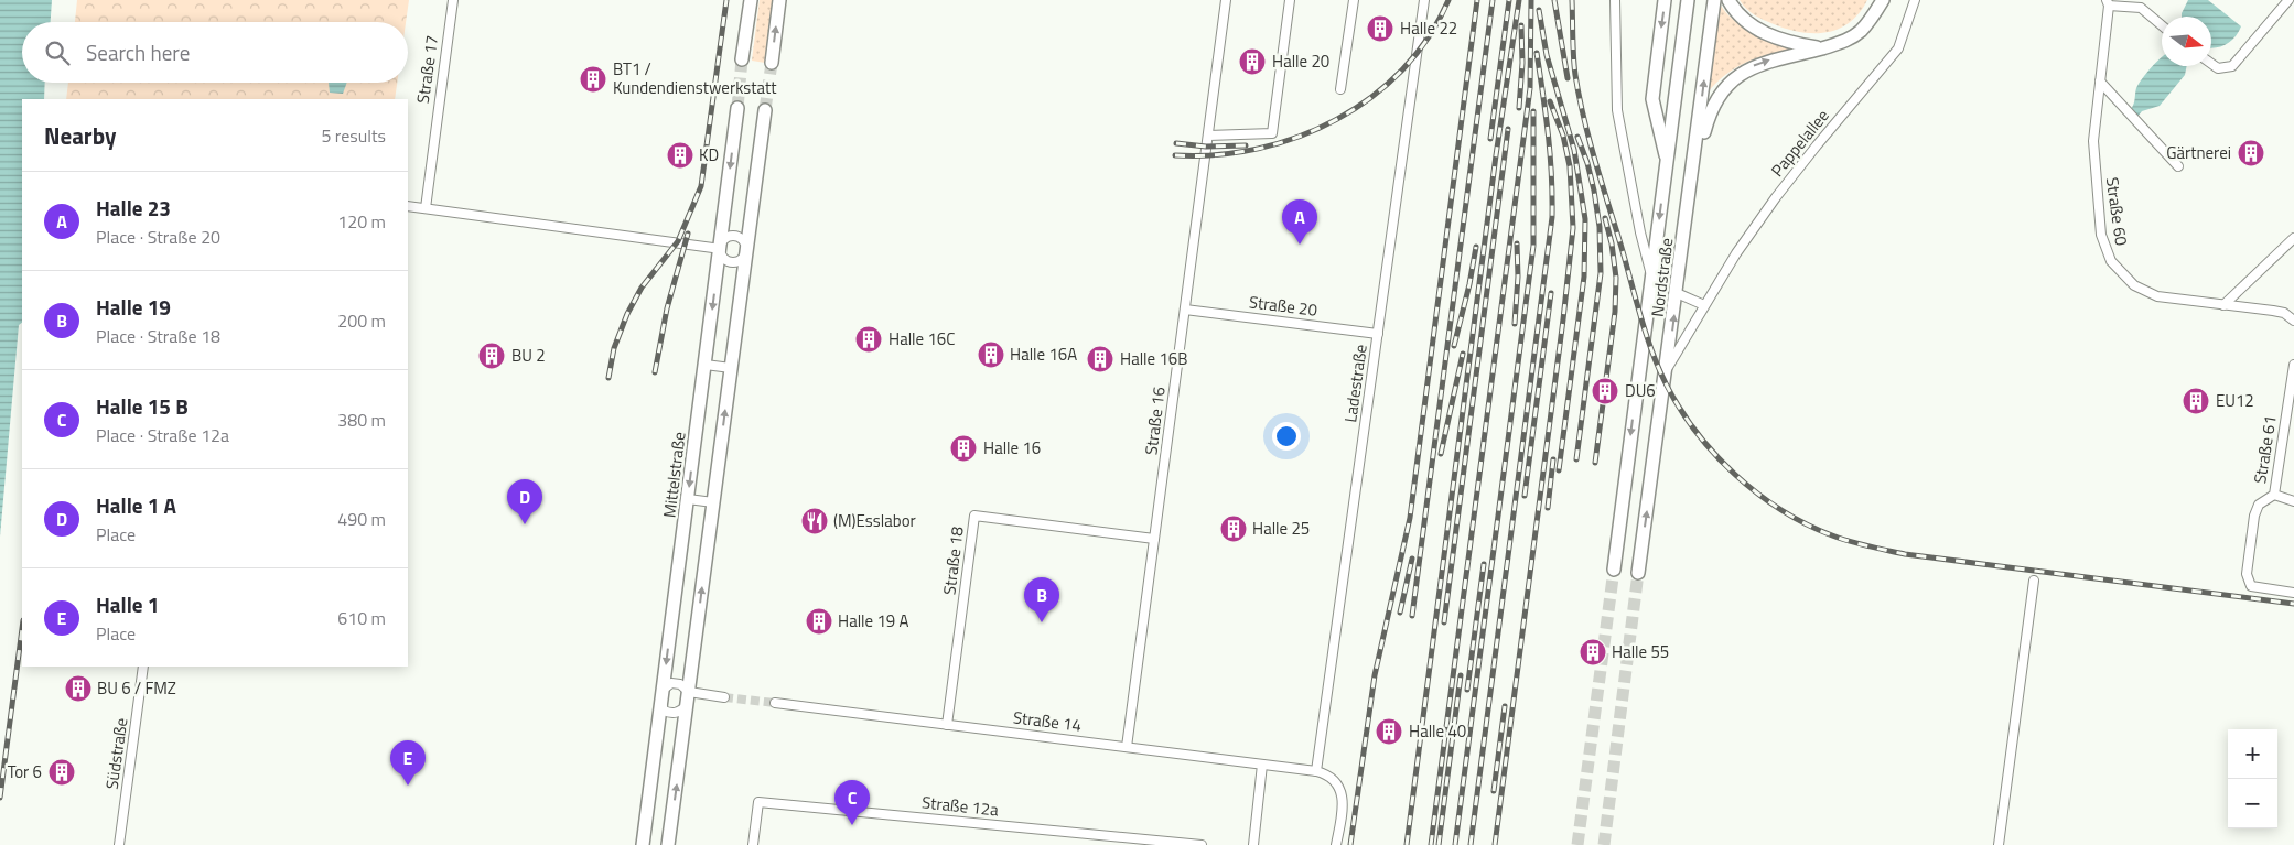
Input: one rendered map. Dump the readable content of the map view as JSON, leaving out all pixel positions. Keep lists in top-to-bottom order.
{
  "streets": {
    "street": [
      "Straße 17",
      "Pappelallee",
      "Straße 60",
      "Nordstraße",
      "Straße 20",
      "Ladestraße",
      "Straße 16",
      "Straße 61",
      "Mittelstraße",
      "Straße 18",
      "Straße 14",
      "Südstraße",
      "Straße 12a"
    ]
  },
  "crossings": [
    ["Pappelallee", "Nordstraße"],
    ["Straße 20", "Ladestraße"],
    ["Straße 20", "Straße 16"],
    ["Ladestraße", "Straße 14"],
    ["Straße 16", "Straße 18"],
    ["Straße 16", "Straße 14"],
    ["Straße 18", "Straße 14"]
  ],
  "places": {
    "building": [
      "Halle 22",
      "Halle 20",
      "BT1 / Kundendienstwerkstatt",
      "Gärtnerei",
      "KD",
      "Halle 16C",
      "Halle 16A",
      "BU 2",
      "Halle 16B",
      "DU6",
      "EU12",
      "Halle 16",
      "Halle 25",
      "Halle 19 A",
      "Halle 55",
      "BU 6 / FMZ",
      "Halle 40",
      "Tor 6"
    ],
    "restaurant": ["(M)Esslabor"]
  },
  "north": "right",
  "page": {
    "search": "Search here",
    "heading": ["Nearby", "5 results"],
    "list": [
      {
        "mark": "A",
        "name": "Halle 23",
        "note": "Place · Straße 20",
        "value": "120 m"
      },
      {
        "mark": "B",
        "name": "Halle 19",
        "note": "Place · Straße 18",
        "value": "200 m"
      },
      {
        "mark": "C",
        "name": "Halle 15 B",
        "note": "Place · Straße 12a",
        "value": "380 m"
      },
      {
        "mark": "D",
        "name": "Halle 1 A",
        "note": "Place",
        "value": "490 m"
      },
      {
        "mark": "E",
        "name": "Halle 1",
        "note": "Place",
        "value": "610 m"
      }
    ],
    "pins": [
      "A",
      "D",
      "B",
      "E",
      "C"
    ],
    "map_buttons": ["+", "−"]
  }
}
